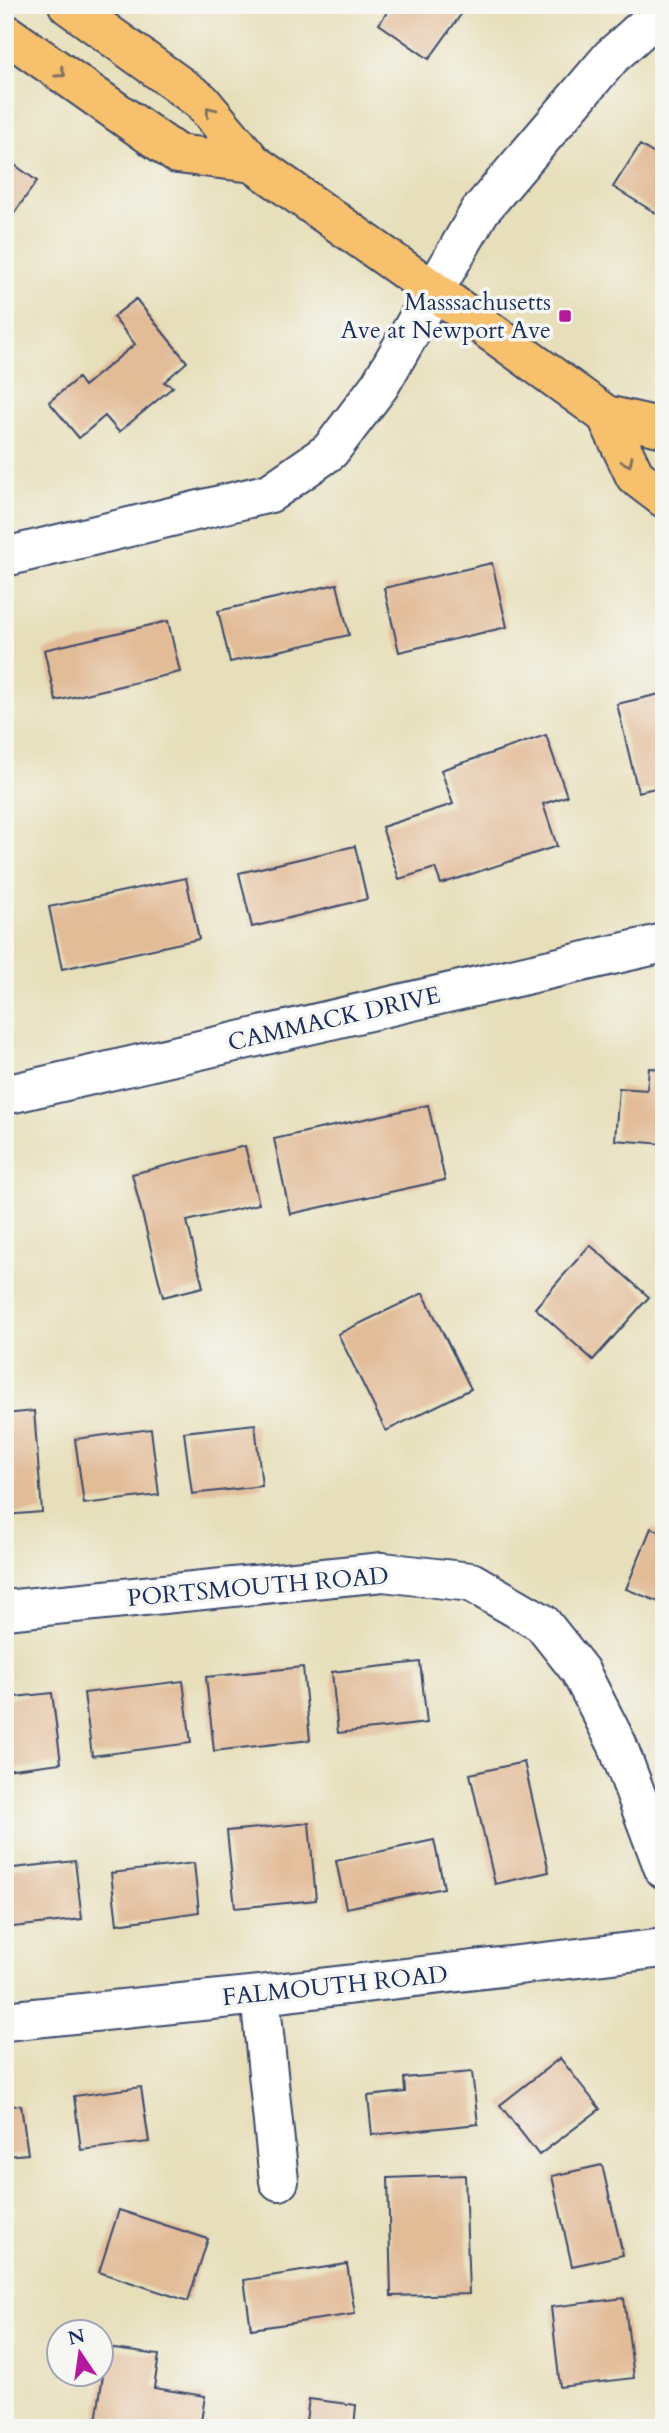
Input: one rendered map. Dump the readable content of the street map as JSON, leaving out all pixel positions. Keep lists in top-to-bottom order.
{
  "streets": {
    "street": ["CAMMACK DRIVE", "PORTSMOUTH ROAD", "FALMOUTH ROAD"]
  },
  "places": {
    "transit": ["Masssachusetts Ave at Newport Ave"]
  },
  "north": "top"
}
